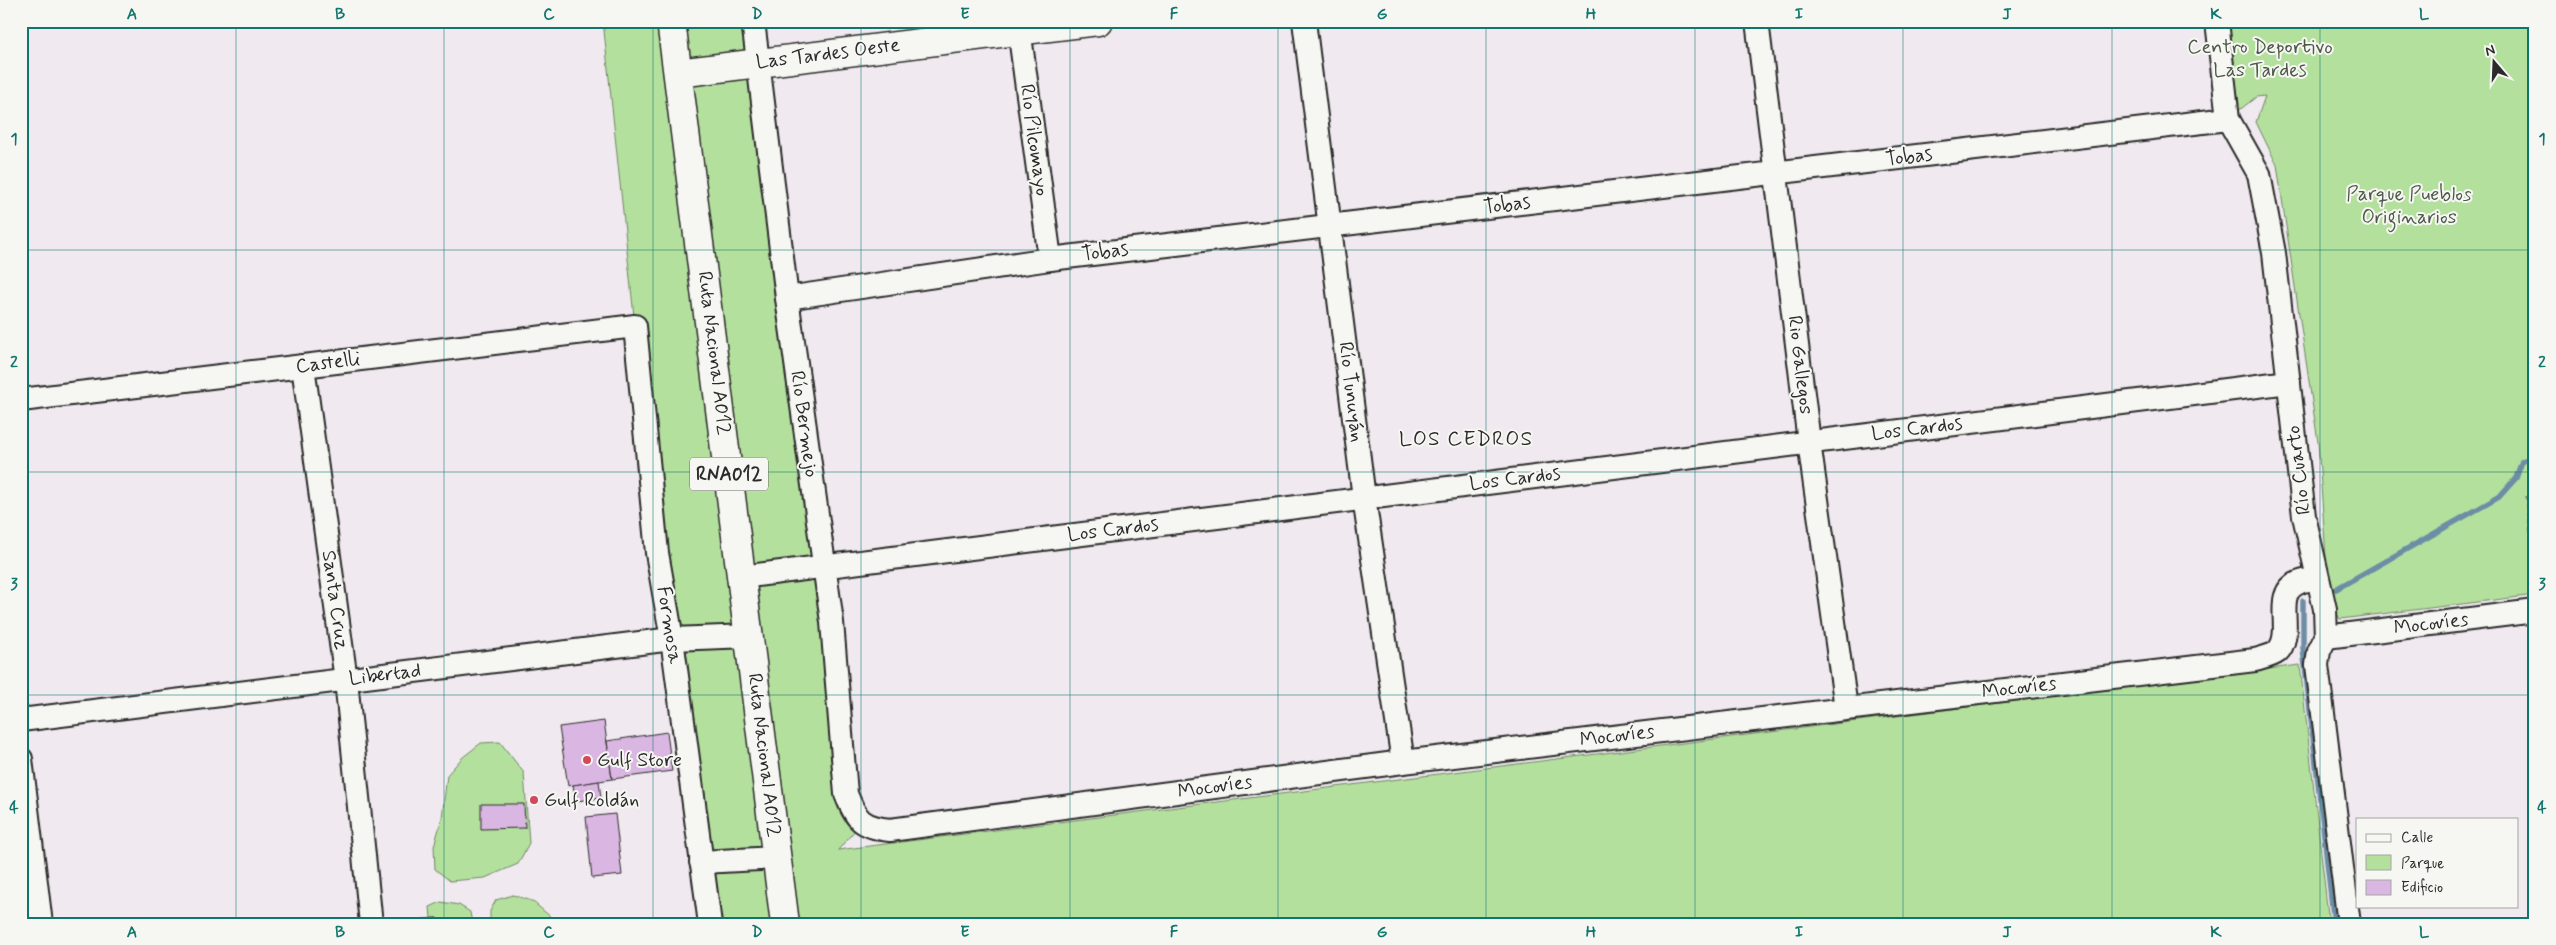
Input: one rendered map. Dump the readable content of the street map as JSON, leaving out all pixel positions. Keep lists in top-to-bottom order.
{
  "streets": {
    "main road": ["Las Tardes Oeste", "Ruta Nacional A012", "RNA012"],
    "street": [
      "Río Pilcomayo",
      "Tobas",
      "Castelli",
      "Rio Gallegos",
      "Río Tunuyán",
      "Río Bermejo",
      "Los Cardos",
      "Río Cuarto",
      "Santa Cruz",
      "Mocovíes",
      "Formosa",
      "Libertad"
    ]
  },
  "crossings": [
    ["Las Tardes Oeste", "Río Pilcomayo"],
    ["Las Tardes Oeste", "Ruta Nacional A012"],
    ["Las Tardes Oeste", "Río Bermejo"],
    ["Río Pilcomayo", "Tobas"],
    ["Tobas", "Rio Gallegos"],
    ["Tobas", "Río Tunuyán"],
    ["Tobas", "Río Bermejo"],
    ["Tobas", "Río Cuarto"],
    ["Ruta Nacional A012", "Los Cardos"],
    ["Ruta Nacional A012", "Libertad"],
    ["Castelli", "Santa Cruz"],
    ["Castelli", "Formosa"],
    ["Rio Gallegos", "Los Cardos"],
    ["Rio Gallegos", "Mocovíes"],
    ["Río Tunuyán", "Los Cardos"],
    ["Río Tunuyán", "Mocovíes"],
    ["Río Bermejo", "Los Cardos"],
    ["Río Bermejo", "Mocovíes"],
    ["Los Cardos", "Río Cuarto"],
    ["Río Cuarto", "Mocovíes"],
    ["Santa Cruz", "Libertad"],
    ["Formosa", "Libertad"]
  ],
  "districts": ["LOS CEDROS"],
  "parks": ["Centro Deportivo Las Tardes", "Parque Pueblos Originarios"],
  "places": ["Gulf Store", "Gulf Roldán"],
  "legend": ["Calle", "Parque", "Edificio"],
  "north": "top",
  "grid": {
    "columns": [
      "A",
      "B",
      "C",
      "D",
      "E",
      "F",
      "G",
      "H",
      "I",
      "J",
      "K",
      "L"
    ],
    "rows": [
      "1",
      "2",
      "3",
      "4"
    ]
  }
}
